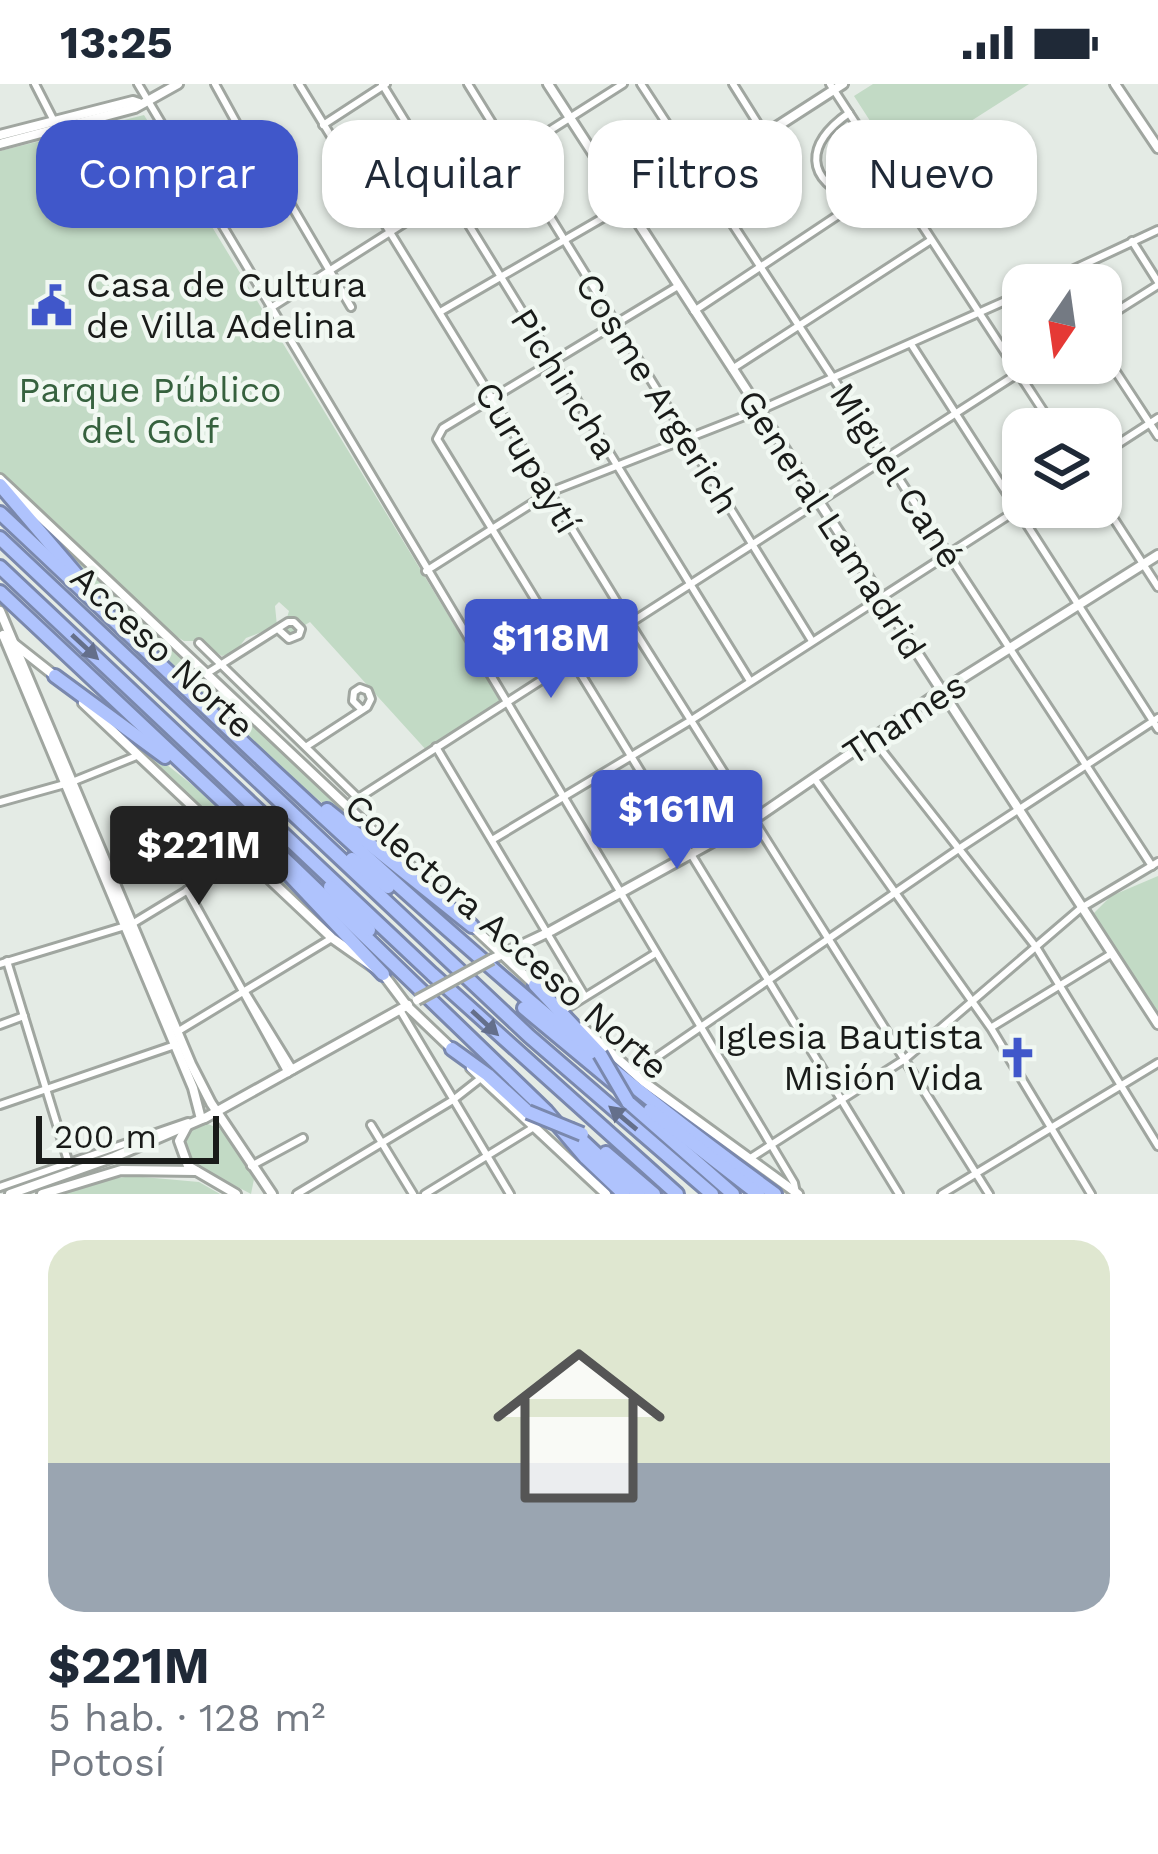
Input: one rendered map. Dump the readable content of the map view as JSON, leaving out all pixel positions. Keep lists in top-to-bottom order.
{
  "streets": {
    "highway": ["Acceso Norte", "Colectora Acceso Norte"],
    "street": [
      "Pichincha",
      "Cosme Argerich",
      "Curupaytí",
      "Miguel Cané",
      "General Lamadrid",
      "Thames"
    ]
  },
  "crossings": [
    ["Curupaytí", "Thames"],
    ["Miguel Cané", "Thames"],
    ["General Lamadrid", "Thames"]
  ],
  "parks": ["Parque Público del Golf"],
  "places": {
    "public building": ["Casa de Cultura de Villa Adelina"],
    "church": ["Iglesia Bautista Misión Vida"]
  },
  "scale_bar": "200 m",
  "north": "bottom",
  "page": {
    "status": "13:25",
    "chip": [
      "Comprar",
      "Alquilar",
      "Filtros",
      "Nuevo"
    ],
    "price": ["$118M", "$161M", "$221M"],
    "scale": "200 m",
    "list": [
      {
        "name": "$221M",
        "note": "5 hab. · 128 m² · Potosí"
      }
    ]
  }
}
